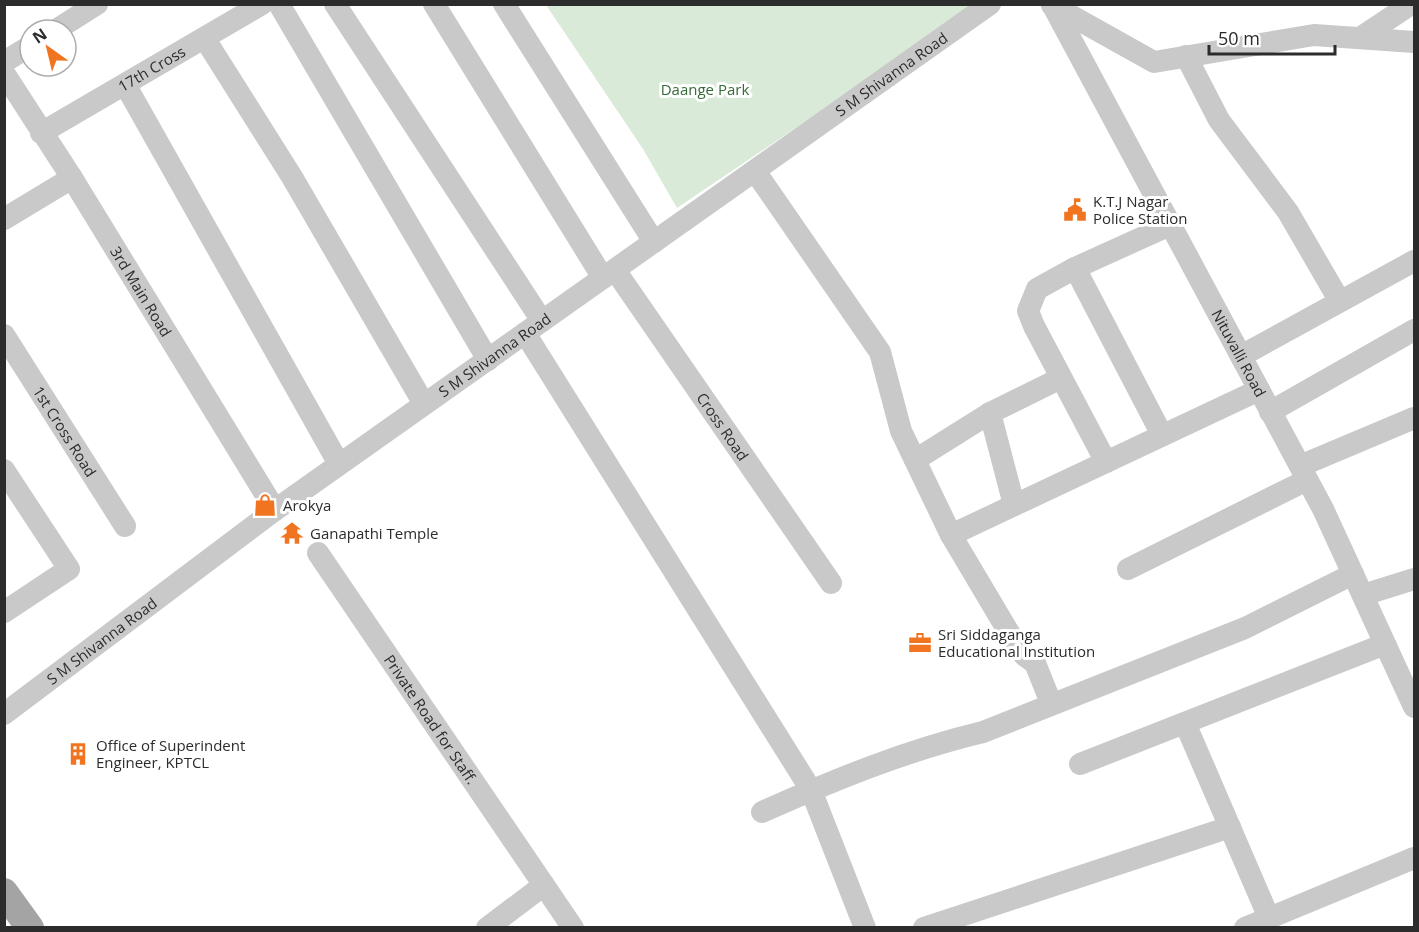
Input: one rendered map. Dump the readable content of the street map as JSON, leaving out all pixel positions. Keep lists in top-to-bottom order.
{
  "streets": {
    "street": [
      "17th Cross",
      "S M Shivanna Road",
      "3rd Main Road",
      "Nituvalli Road",
      "Cross Road",
      "1st Cross Road",
      "Private Road for Staff."
    ]
  },
  "crossings": [
    ["17th Cross", "3rd Main Road"],
    ["S M Shivanna Road", "3rd Main Road"],
    ["S M Shivanna Road", "Cross Road"]
  ],
  "parks": ["Daange Park"],
  "places": {
    "public building": ["K.T.J Nagar Police Station"],
    "shop": ["Arokya"],
    "temple": ["Ganapathi Temple"],
    "office": ["Sri Siddaganga Educational Institution"],
    "building": ["Office of Superindent Engineer, KPTCL"]
  },
  "scale_bar": "50 m",
  "north": "top left"
}
